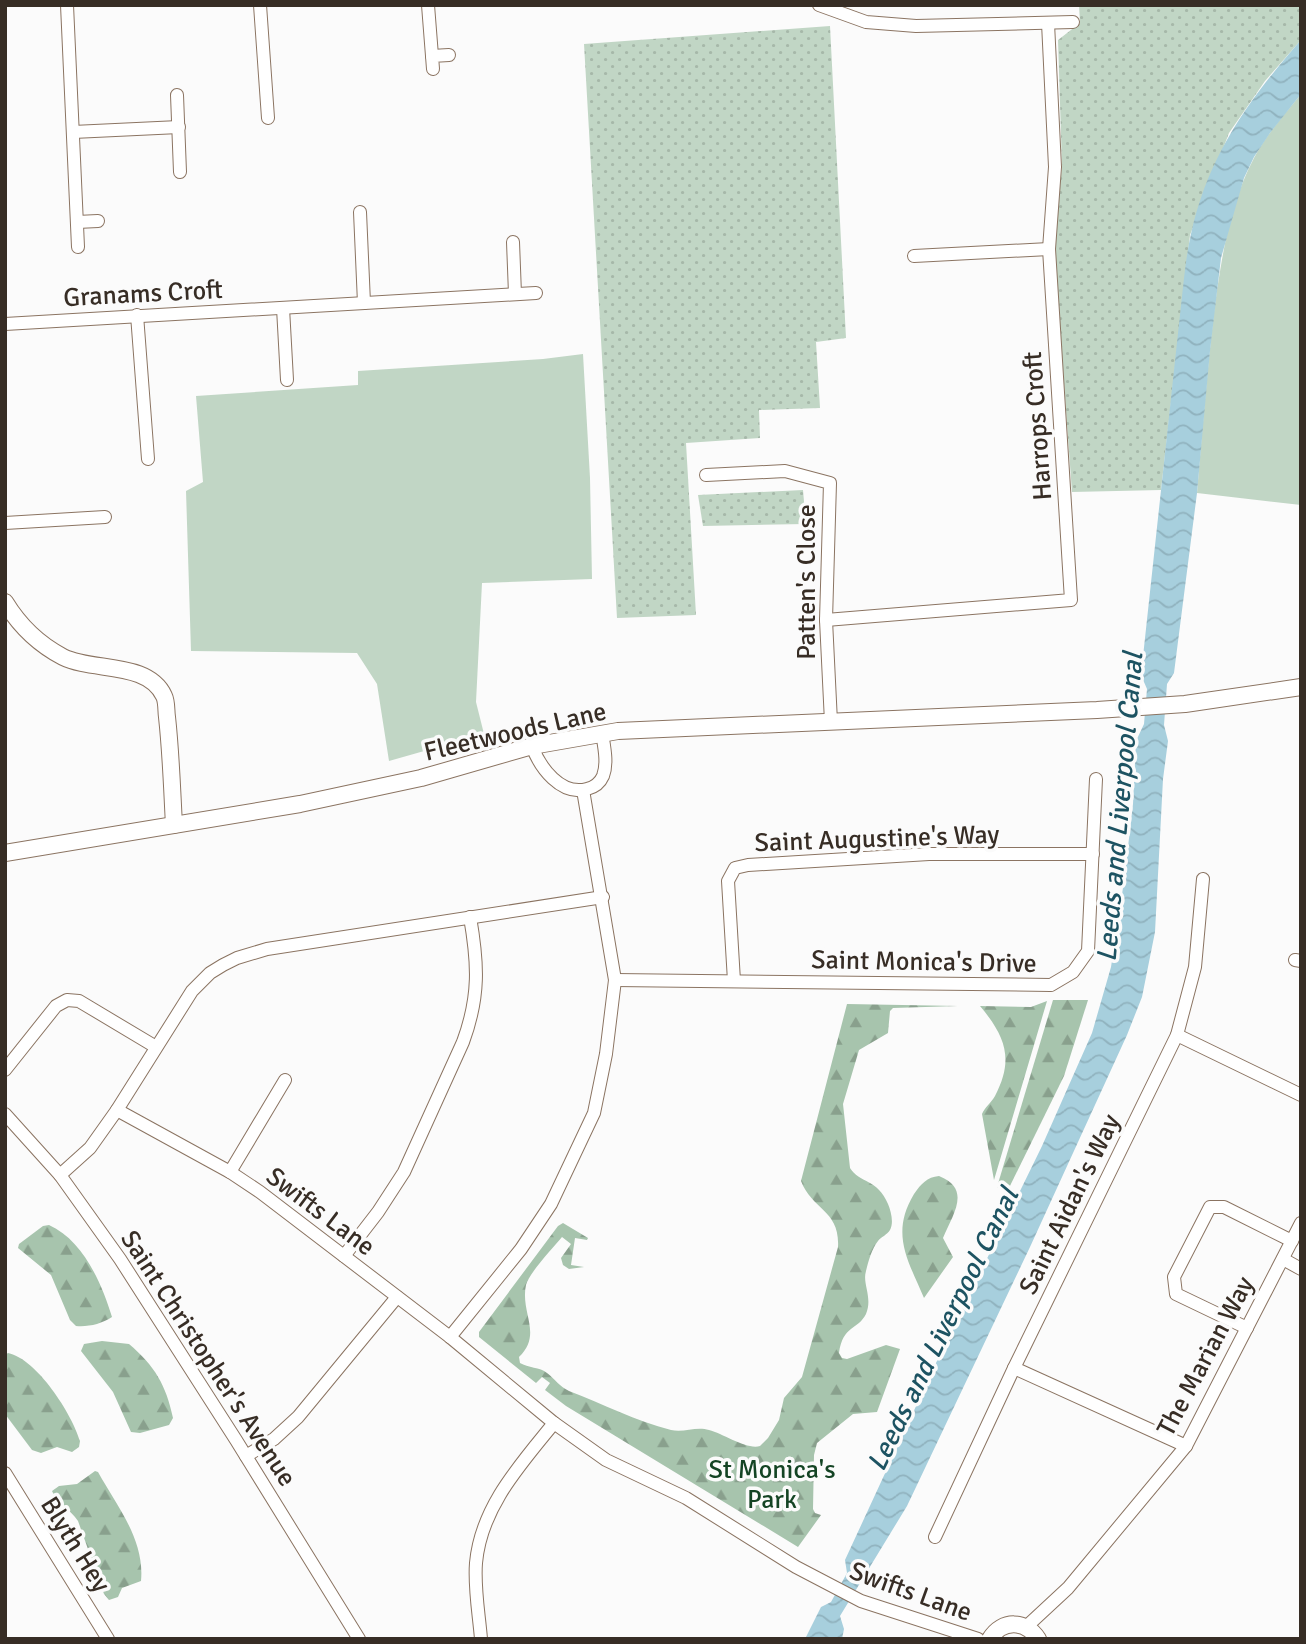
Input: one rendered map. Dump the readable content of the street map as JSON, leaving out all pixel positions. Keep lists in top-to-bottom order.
{
  "streets": {
    "street": [
      "Granams Croft",
      "Harrops Croft",
      "Patten's Close",
      "Fleetwoods Lane",
      "Saint Augustine's Way",
      "Saint Monica's Drive",
      "Saint Aidan's Way",
      "Swifts Lane",
      "The Marian Way",
      "Saint Christopher's Avenue",
      "Blyth Hey"
    ]
  },
  "crossings": [
    ["Harrops Croft", "Patten's Close"],
    ["Patten's Close", "Fleetwoods Lane"],
    ["Saint Augustine's Way", "Saint Monica's Drive"]
  ],
  "water": ["Leeds and Liverpool Canal"],
  "parks": ["St Monica's Park"]
}
